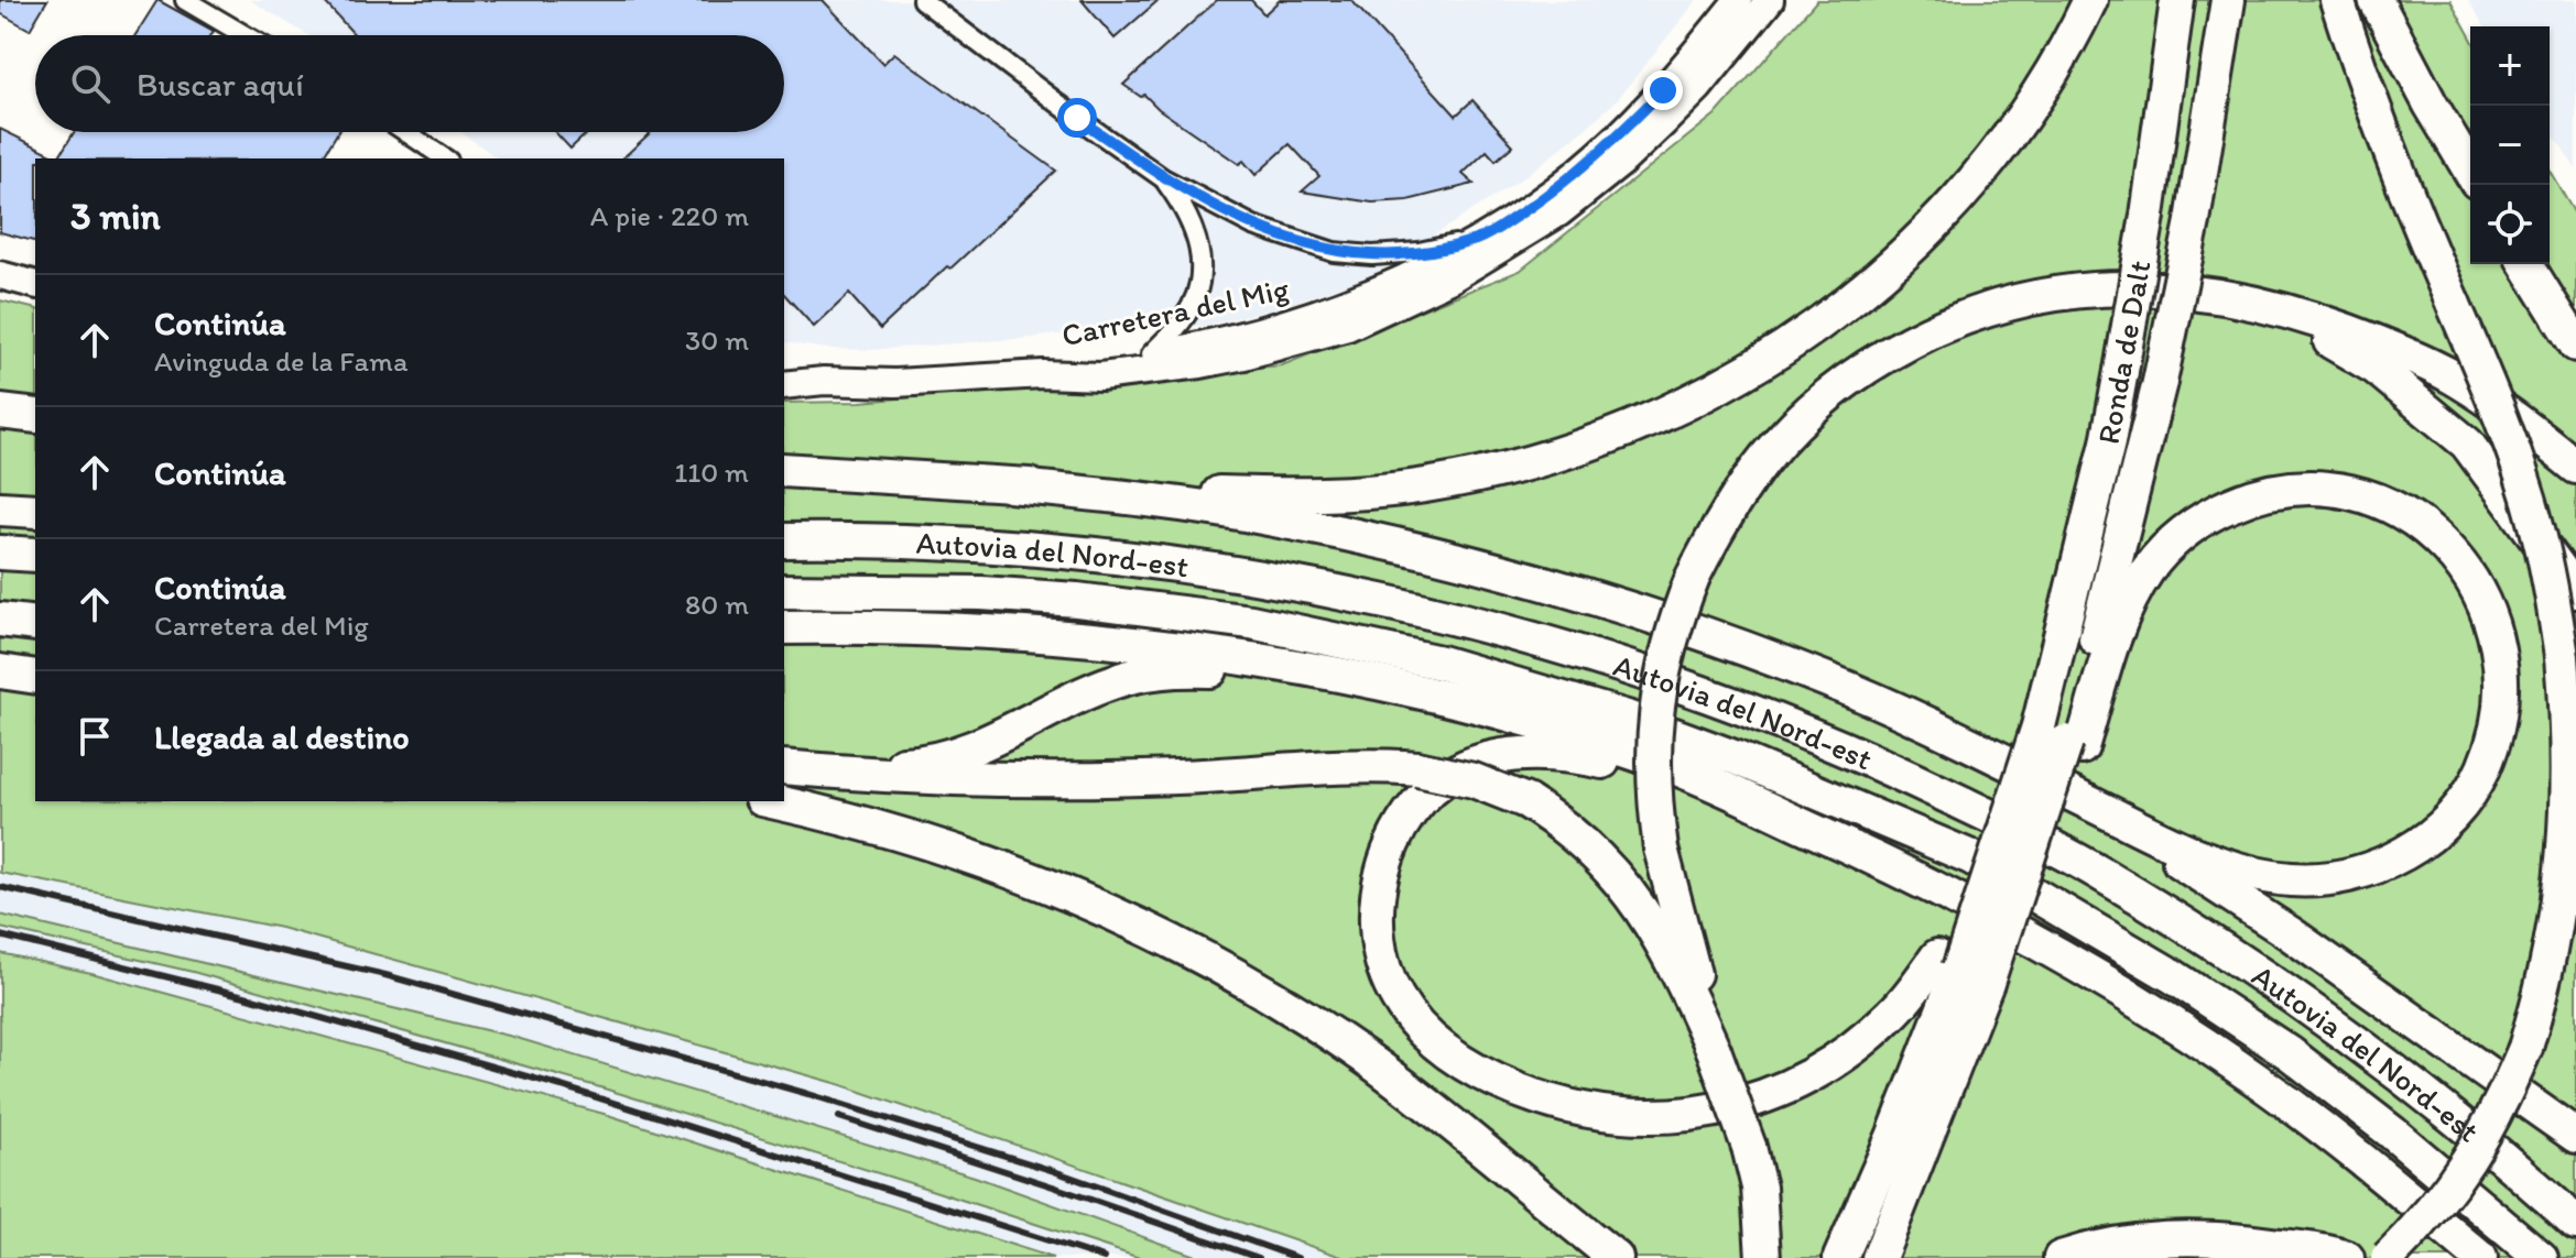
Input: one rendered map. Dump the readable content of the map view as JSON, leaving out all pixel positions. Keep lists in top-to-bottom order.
{
  "streets": {
    "highway": ["Ronda de Dalt", "Autovia del Nord-est"],
    "street": ["Carretera del Mig"]
  },
  "page": {
    "map_buttons": ["+", "−"],
    "search": "Buscar aquí",
    "heading": ["3 min", "A pie · 220 m"],
    "list": [
      ["Continúa", "Avinguda de la Fama", "30 m"],
      ["Continúa", "110 m"],
      ["Continúa", "Carretera del Mig", "80 m"],
      "Llegada al destino"
    ]
  }
}
